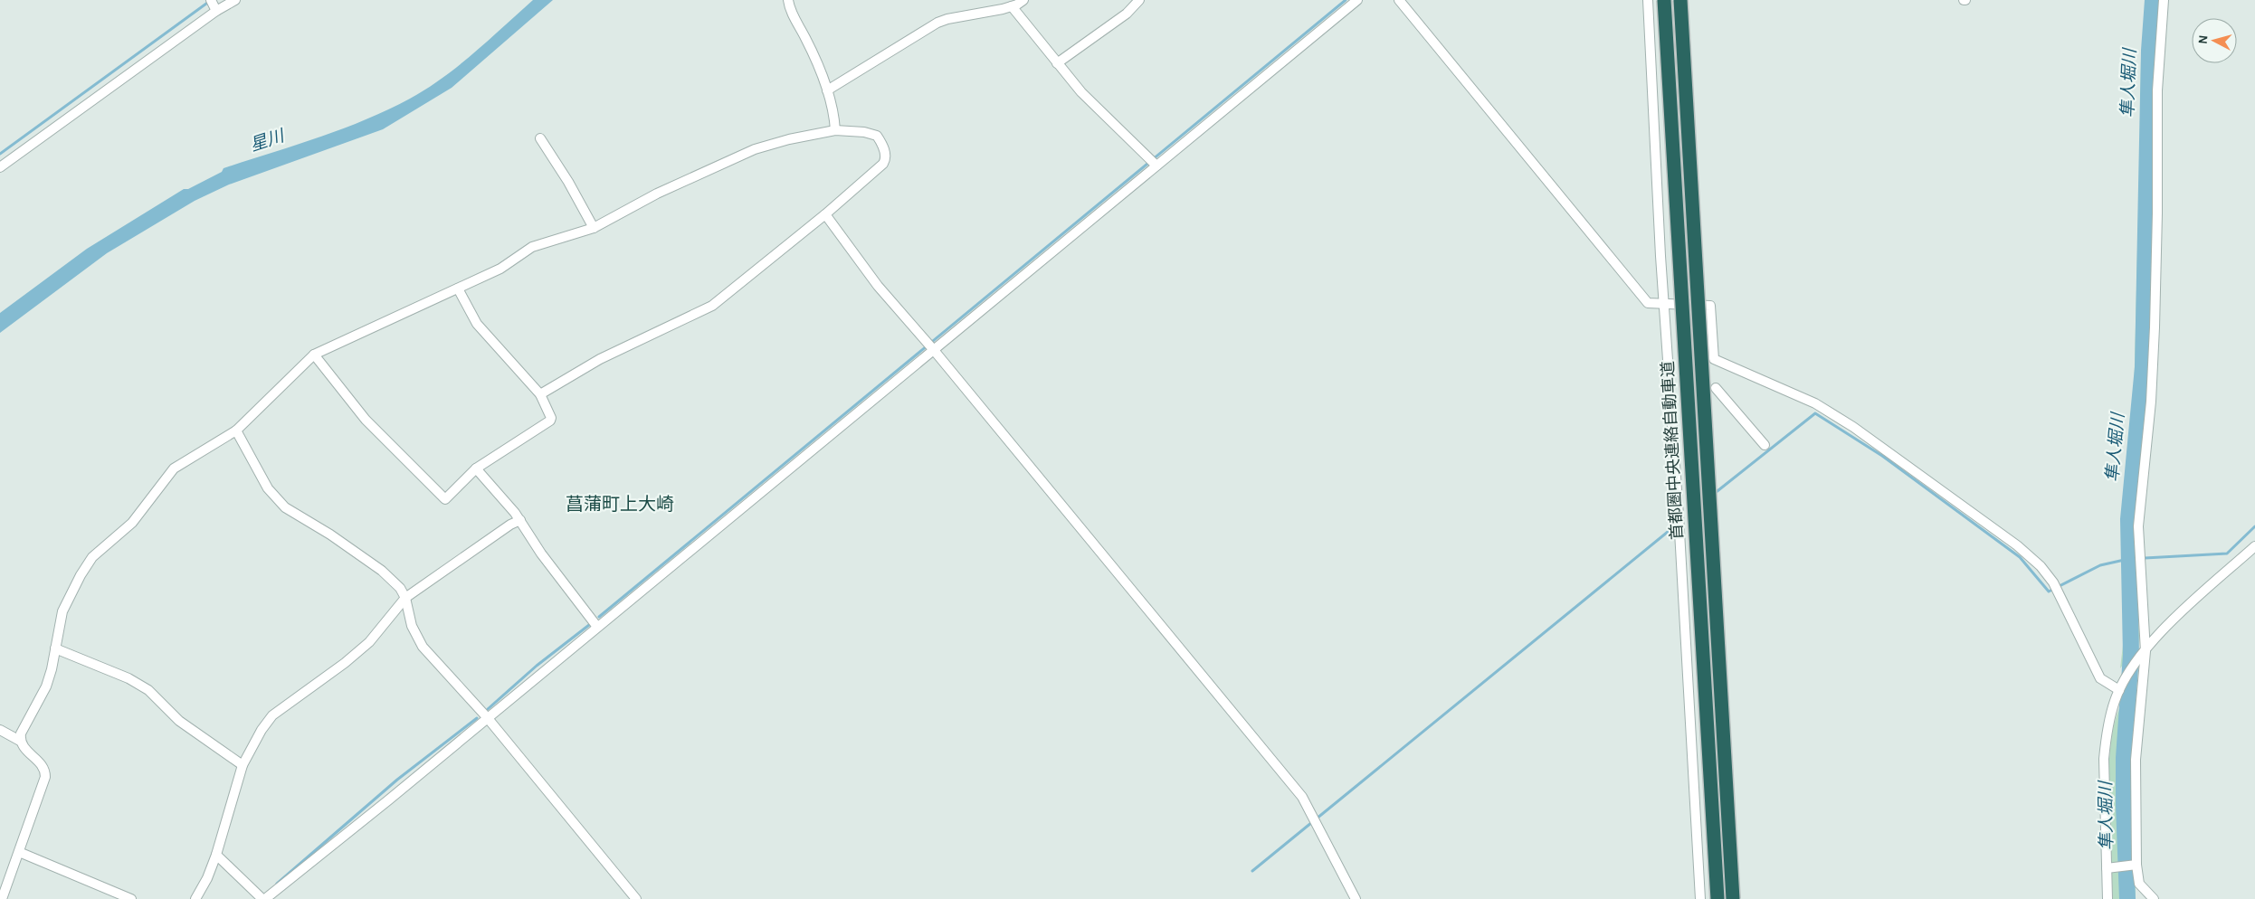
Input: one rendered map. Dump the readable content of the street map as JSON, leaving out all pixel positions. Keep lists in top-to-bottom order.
{
  "streets": {
    "highway": ["首都圏中央連絡自動車道"]
  },
  "districts": ["菖蒲町上大崎"],
  "water": ["隼人堀川", "星川"],
  "north": "left"
}
